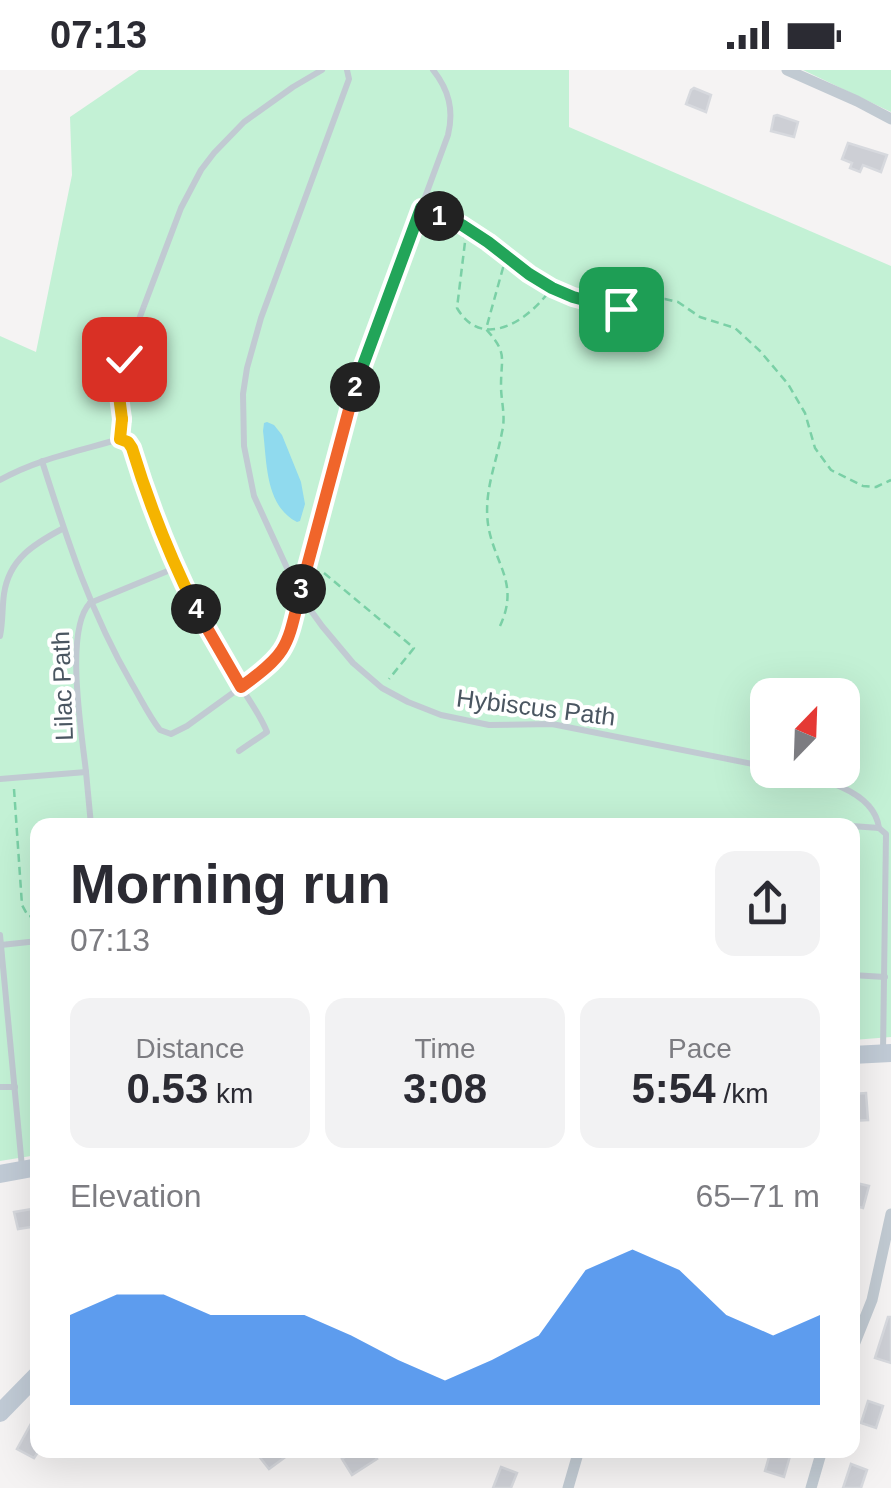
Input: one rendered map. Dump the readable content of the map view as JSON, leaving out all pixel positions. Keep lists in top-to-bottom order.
{
  "streets": {
    "lane": ["Lilac Path", "Hybiscus Path"]
  },
  "north": "top right",
  "page": {
    "status": "07:13",
    "pins": [
      "1",
      "2",
      "3",
      "4"
    ],
    "heading": ["Morning run", "07:13"],
    "stats": [
      ["Distance", "0.53 km"],
      ["Time", "3:08"],
      ["Pace", "5:54 /km"]
    ],
    "chart": ["Elevation", "65–71 m"]
  }
}
